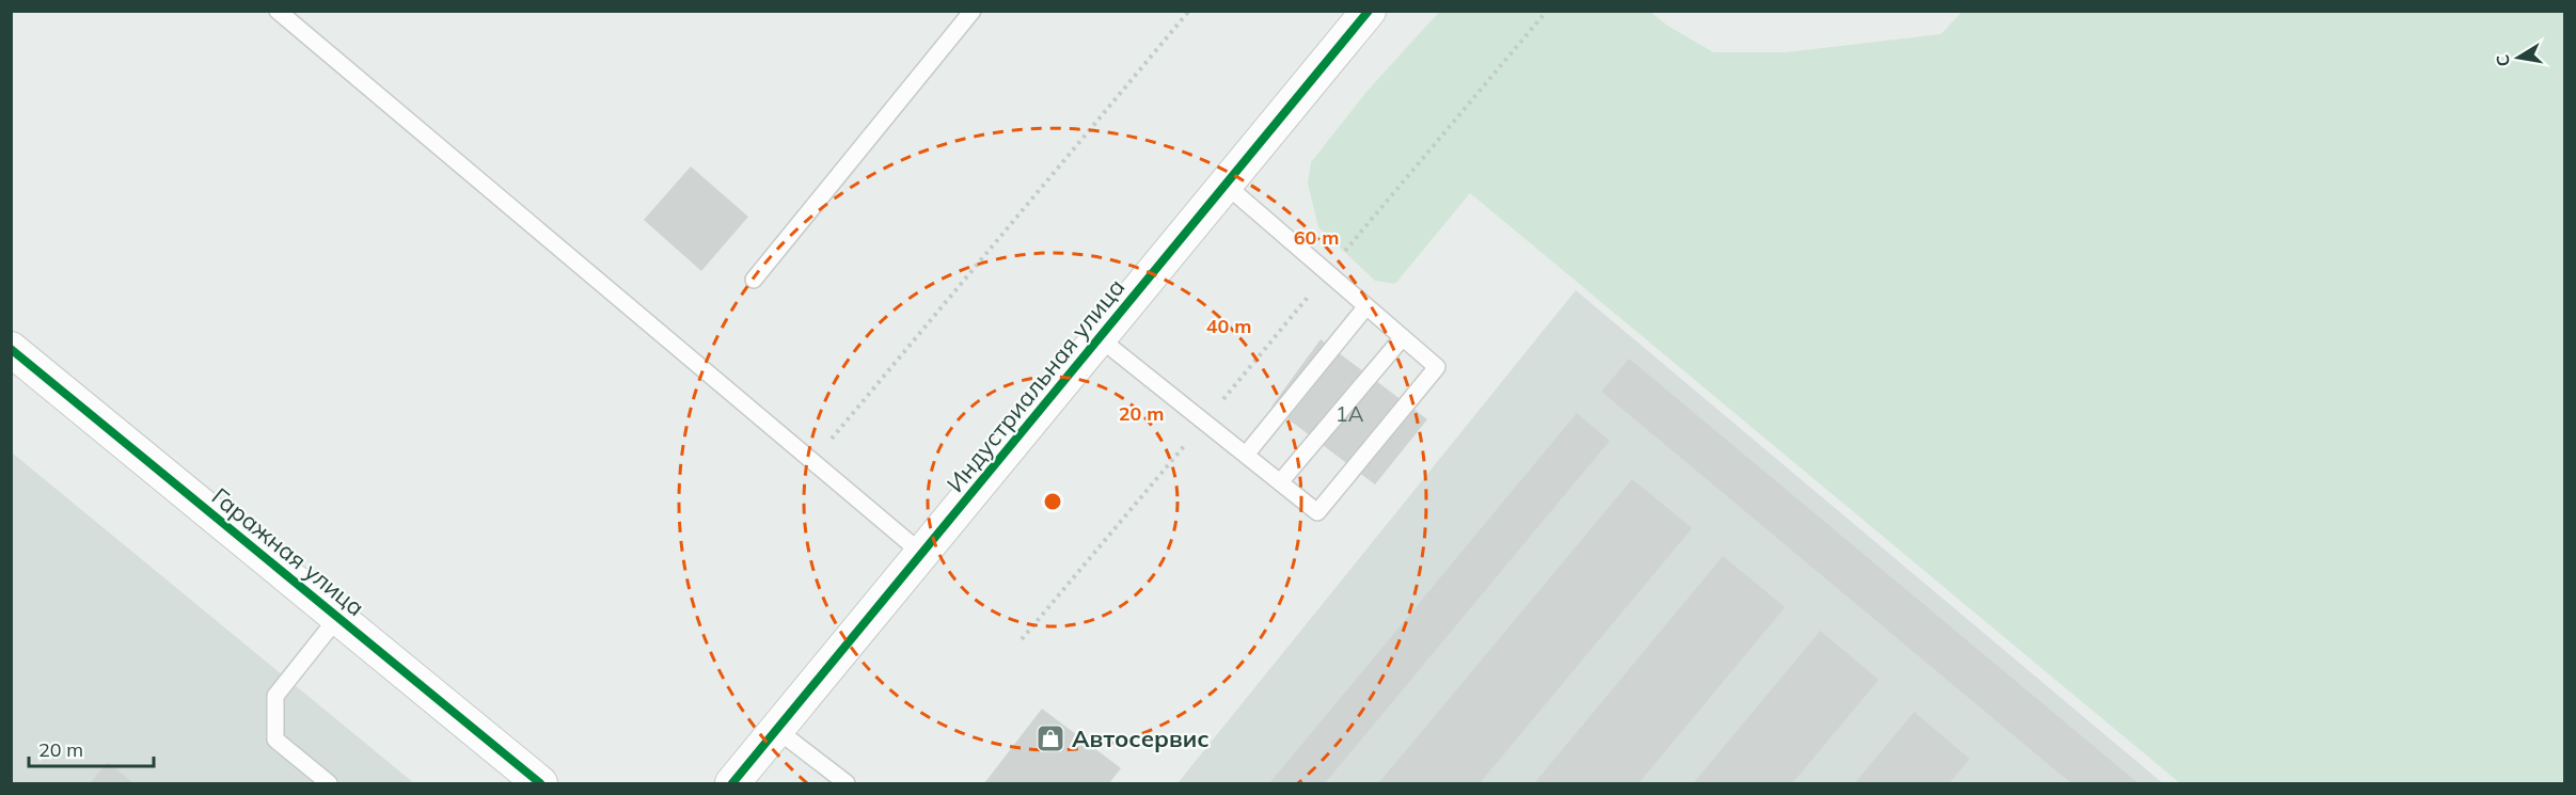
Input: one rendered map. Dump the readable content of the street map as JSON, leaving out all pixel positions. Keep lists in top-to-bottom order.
{
  "streets": {
    "street": ["Индустриальная улица", "Гаражная улица"]
  },
  "places": {
    "shop": ["Автосервис"]
  },
  "house_numbers": ["1А"],
  "scale_bar": "20 m",
  "north": "left",
  "rings": ["60 m", "40 m", "20 m"]
}
